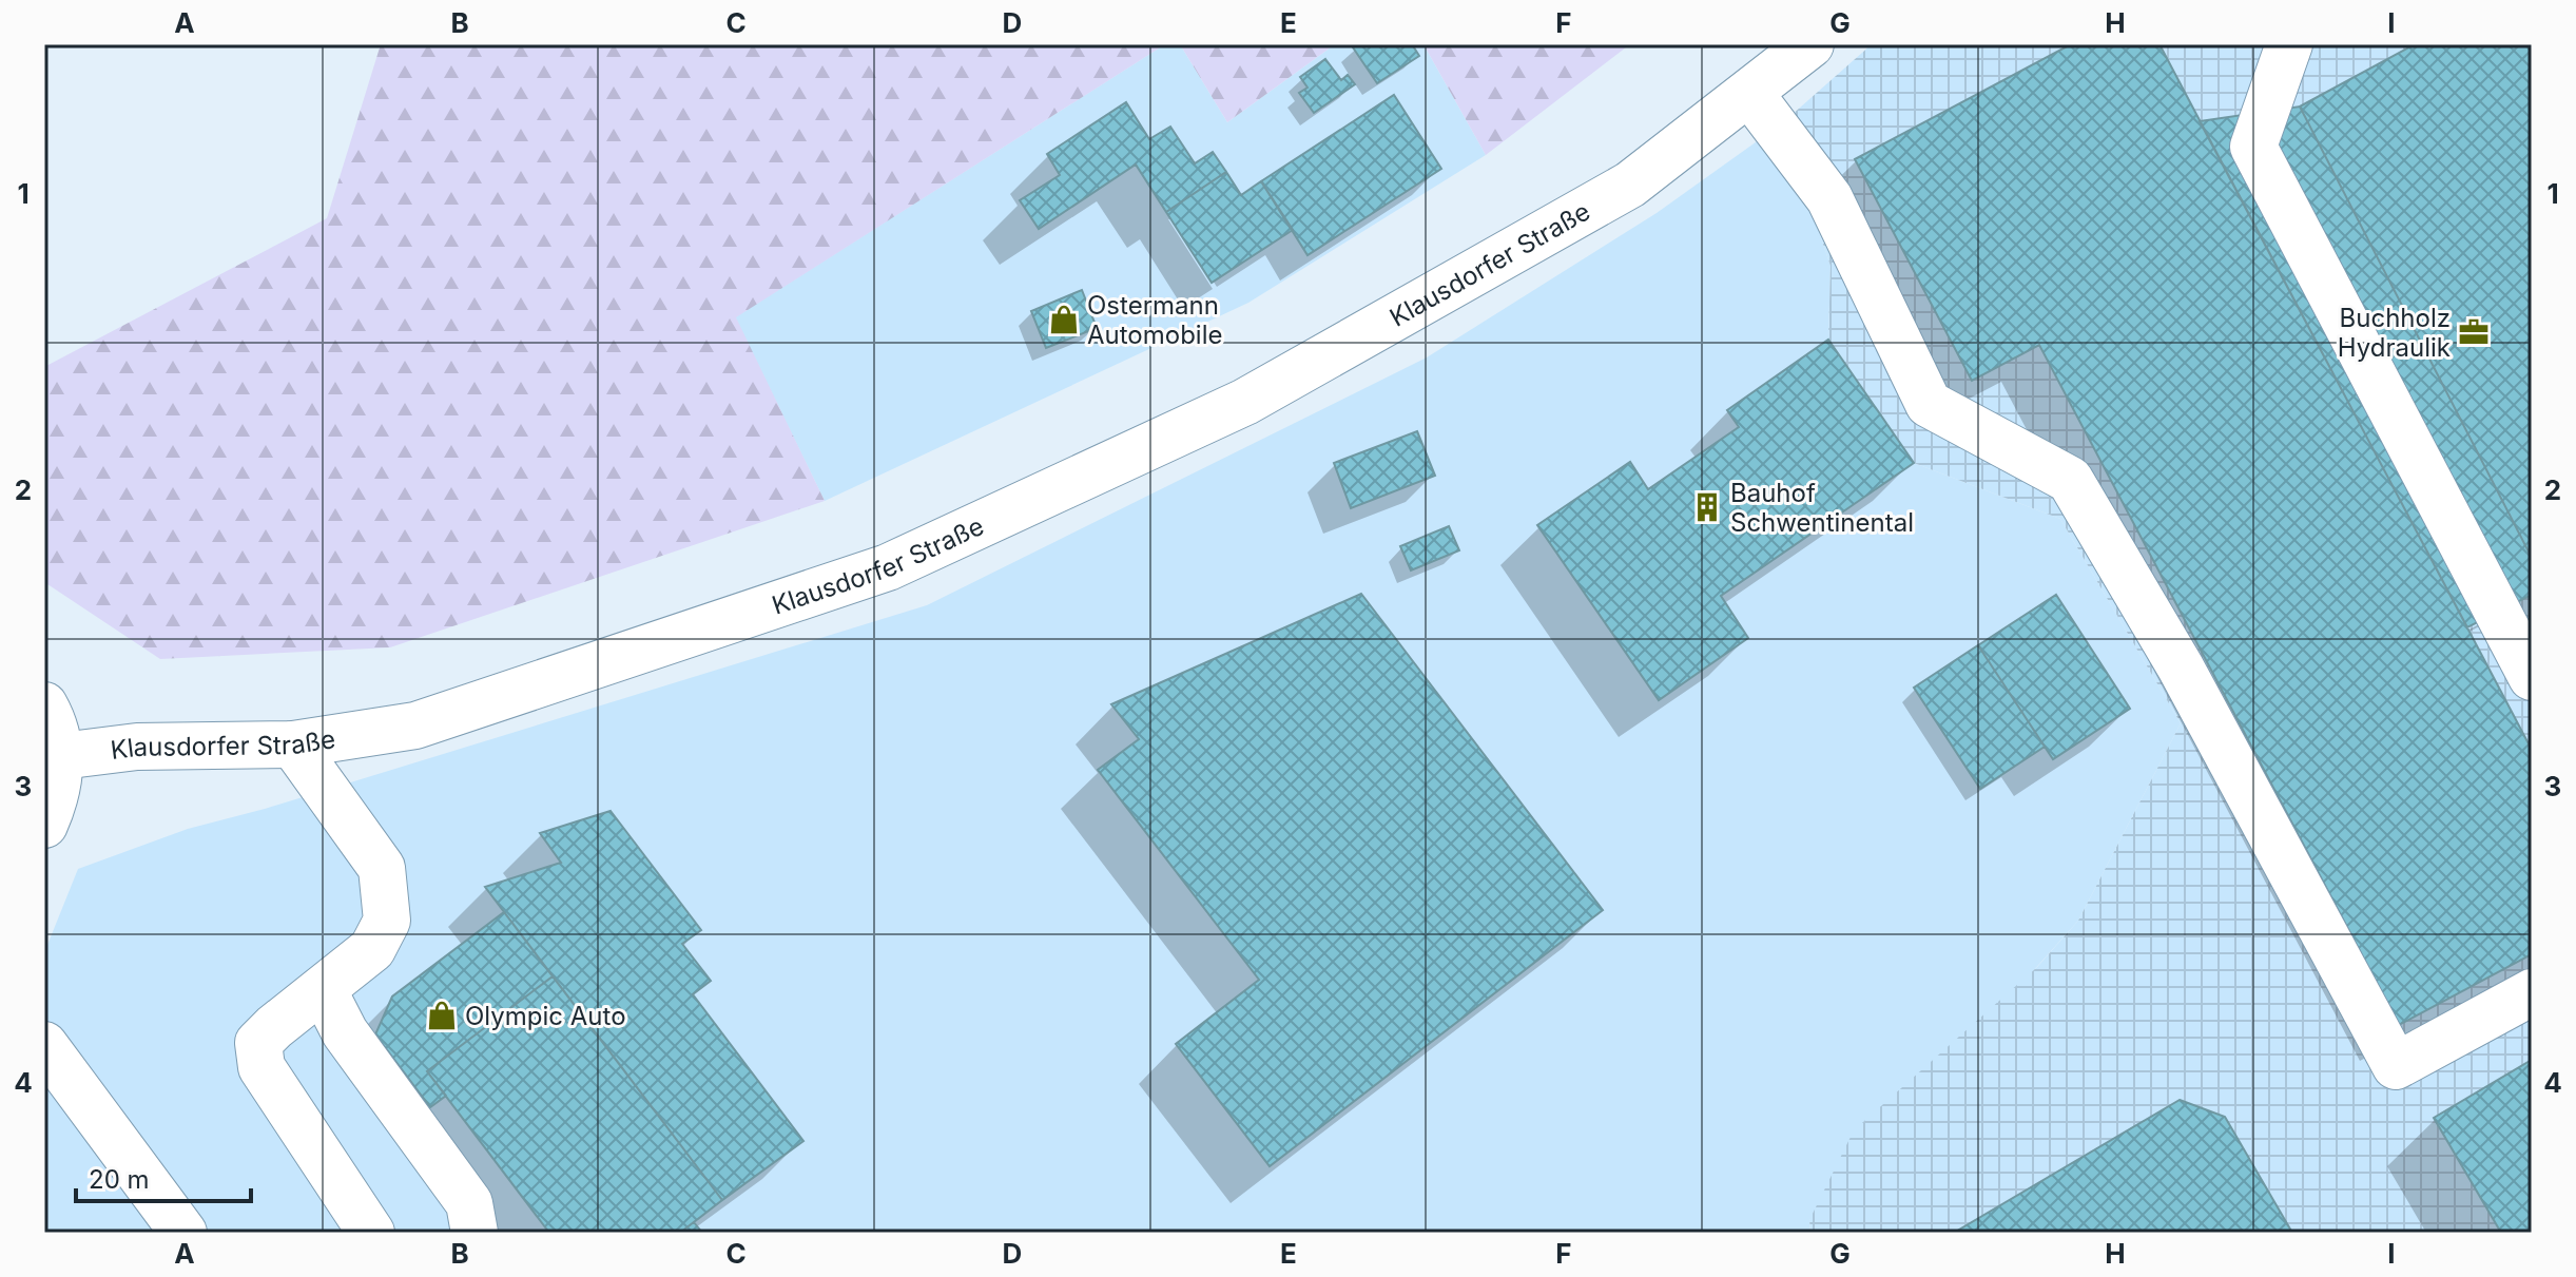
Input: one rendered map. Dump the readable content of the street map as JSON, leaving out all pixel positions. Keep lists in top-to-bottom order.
{
  "streets": {
    "street": ["Klausdorfer Straße"]
  },
  "places": {
    "shop": ["Ostermann Automobile", "Olympic Auto"],
    "office": ["Buchholz Hydraulik"],
    "building": ["Bauhof Schwentinental"]
  },
  "scale_bar": "20 m",
  "grid": {
    "columns": [
      "A",
      "B",
      "C",
      "D",
      "E",
      "F",
      "G",
      "H",
      "I"
    ],
    "rows": [
      "1",
      "2",
      "3",
      "4"
    ]
  }
}
